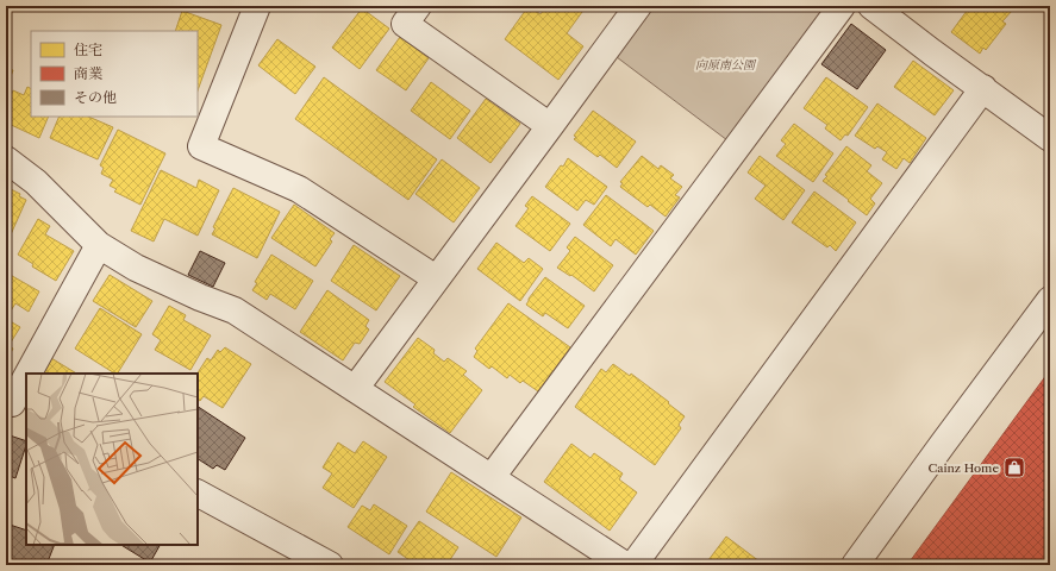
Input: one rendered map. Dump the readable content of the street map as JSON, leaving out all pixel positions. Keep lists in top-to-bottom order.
{
  "parks": ["向原南公園"],
  "places": {
    "shop": ["Cainz Home"]
  },
  "legend": ["住宅", "商業", "その他"]
}
